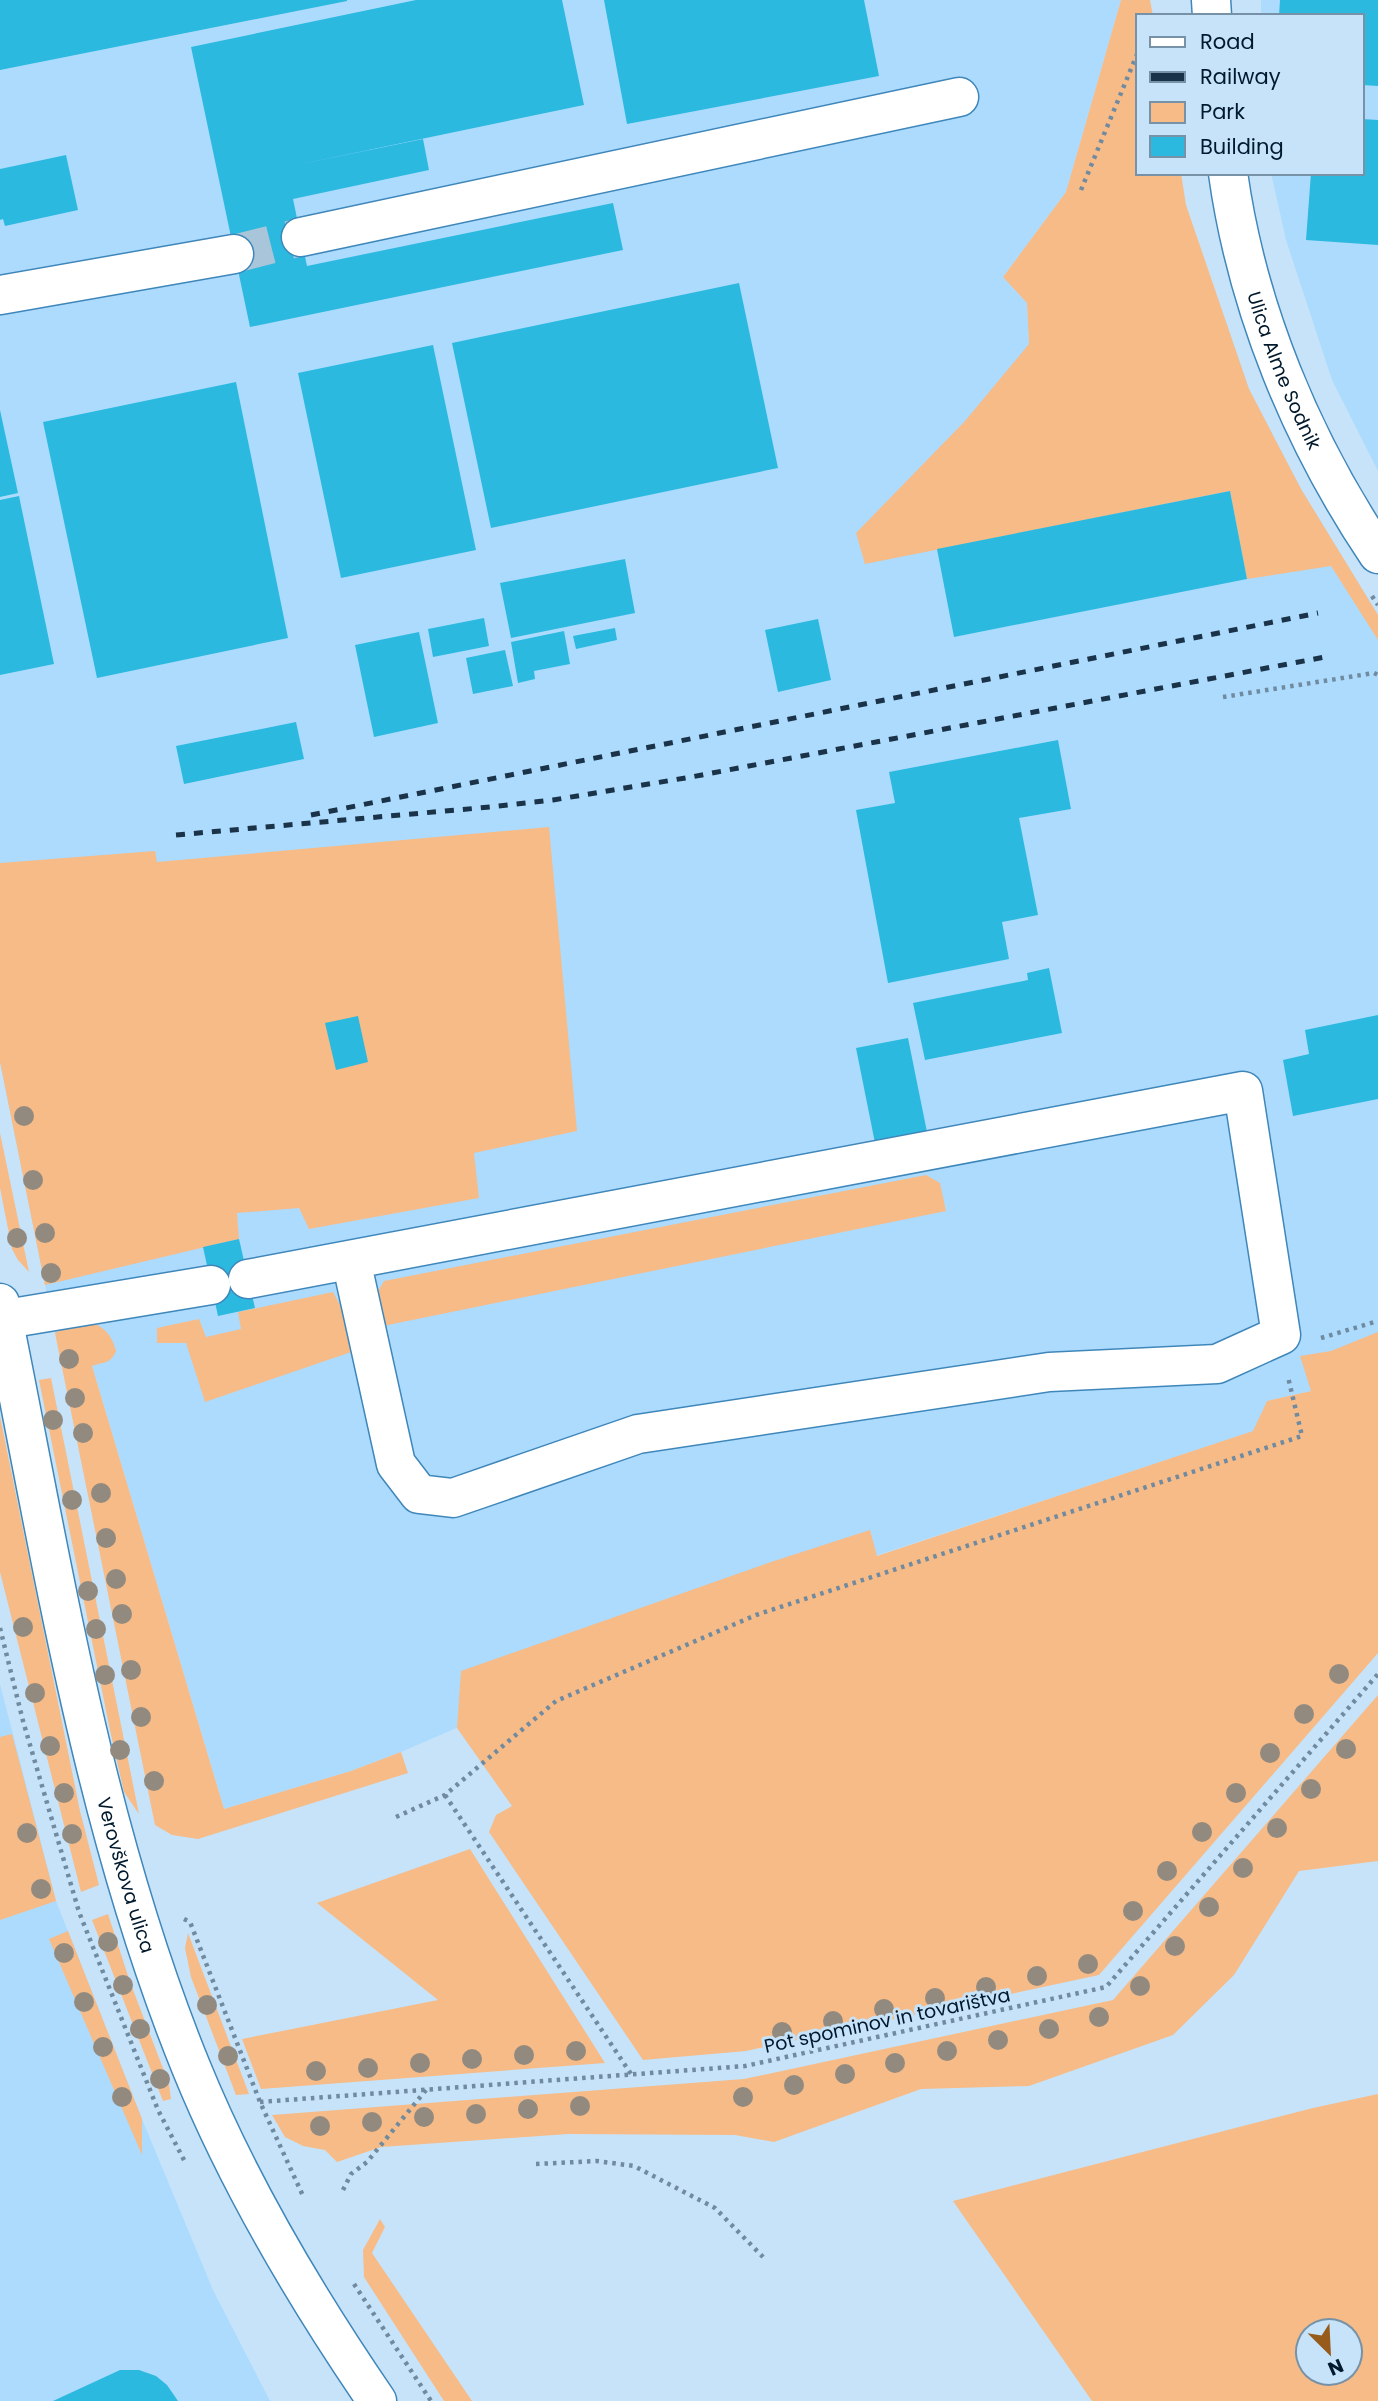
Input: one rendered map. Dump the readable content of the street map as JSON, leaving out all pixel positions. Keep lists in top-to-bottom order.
{
  "streets": {
    "street": ["Ulica Alme Sodnik", "Verovškova ulica"],
    "path": ["Pot spominov in tovarištva"]
  },
  "legend": [
    "Road",
    "Railway",
    "Park",
    "Building"
  ],
  "north": "bottom right"
}
